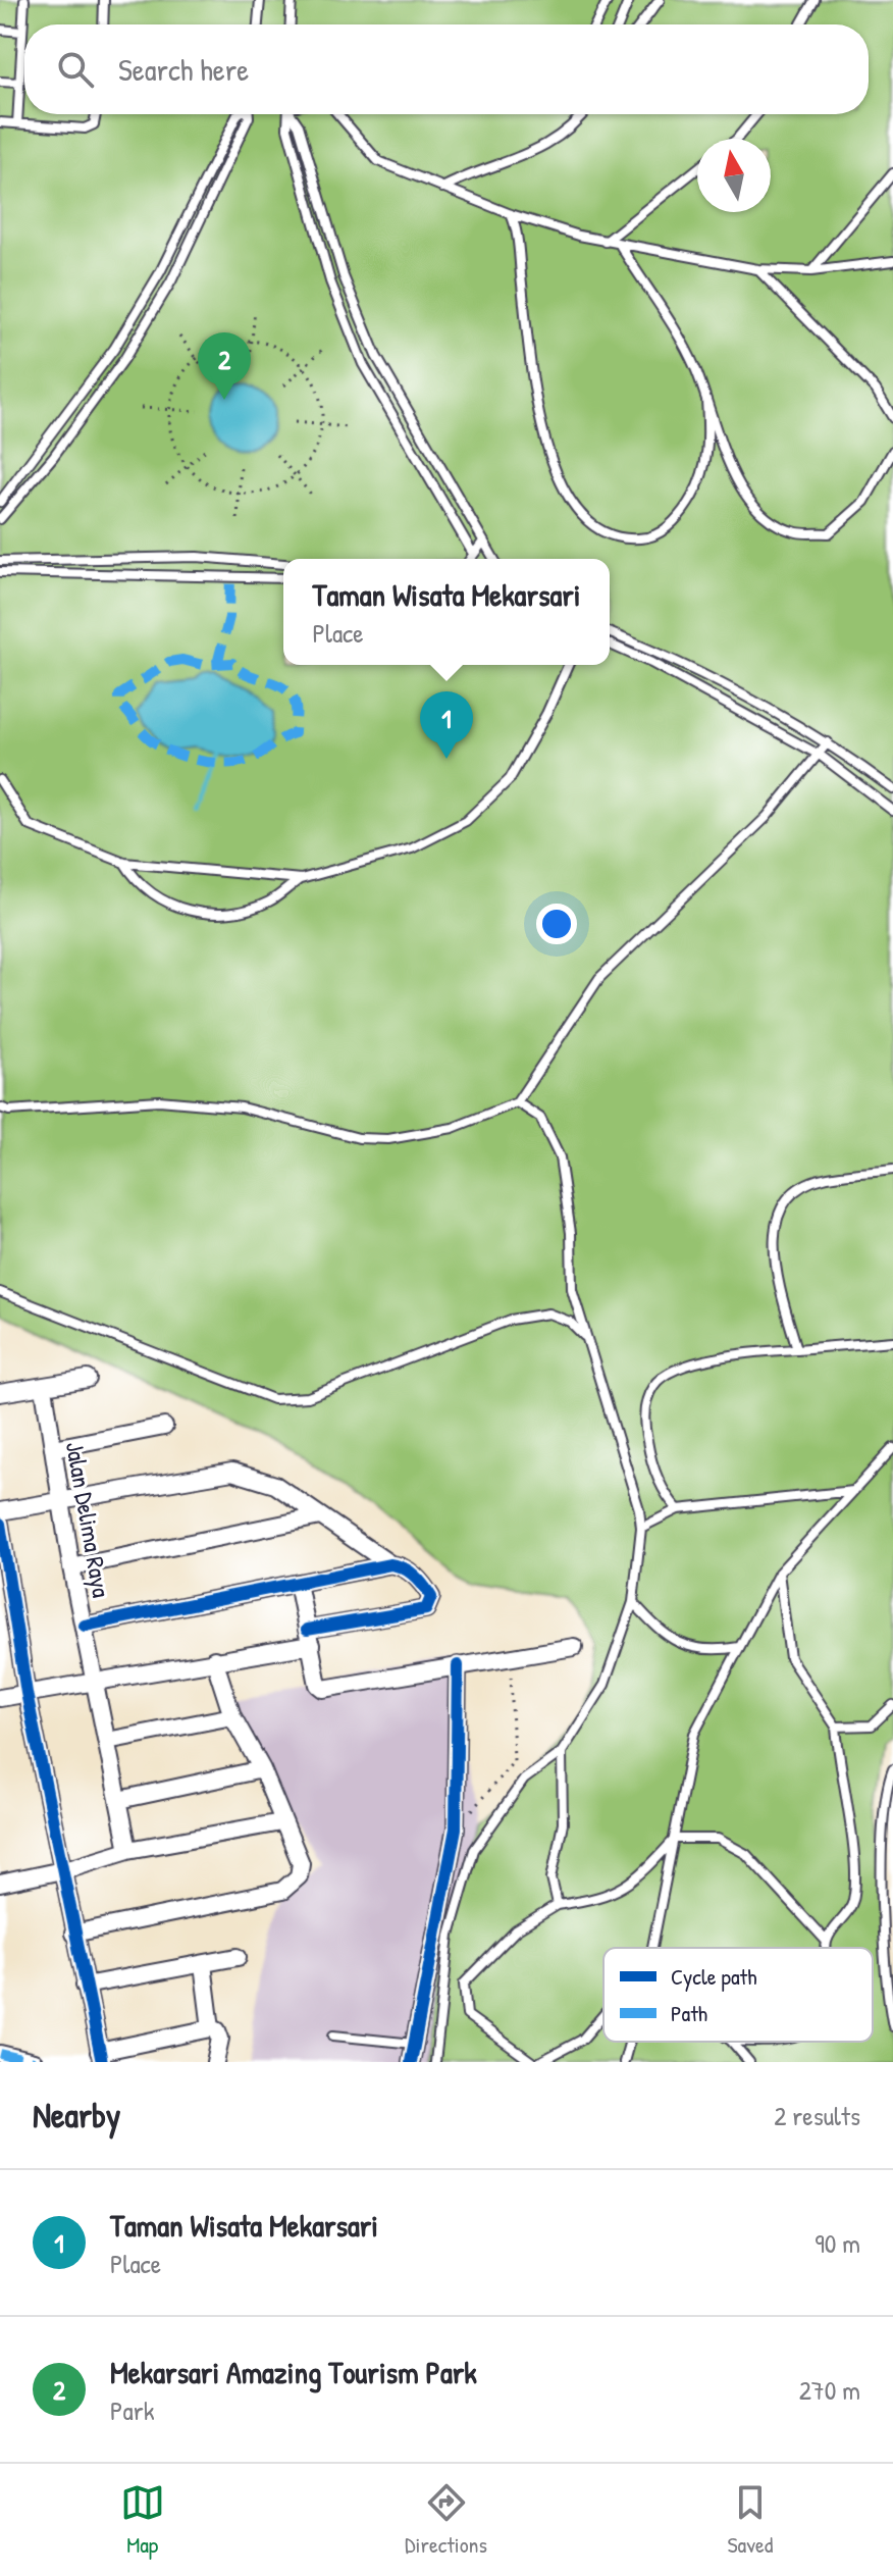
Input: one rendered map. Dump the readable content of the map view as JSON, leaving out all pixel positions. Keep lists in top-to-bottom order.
{
  "streets": {
    "street": ["Jalan Delima Raya"]
  },
  "legend": ["Cycle path", "Path"],
  "north": "top",
  "page": {
    "search": "Search here",
    "pins": ["2", "1"],
    "popup": ["Taman Wisata Mekarsari", "Place"],
    "heading": ["Nearby", "2 results"],
    "list": [
      {
        "mark": "1",
        "name": "Taman Wisata Mekarsari",
        "note": "Place",
        "value": "90 m"
      },
      {
        "mark": "2",
        "name": "Mekarsari Amazing Tourism Park",
        "note": "Park",
        "value": "270 m"
      }
    ],
    "nav": ["Map", "Directions", "Saved"]
  }
}
